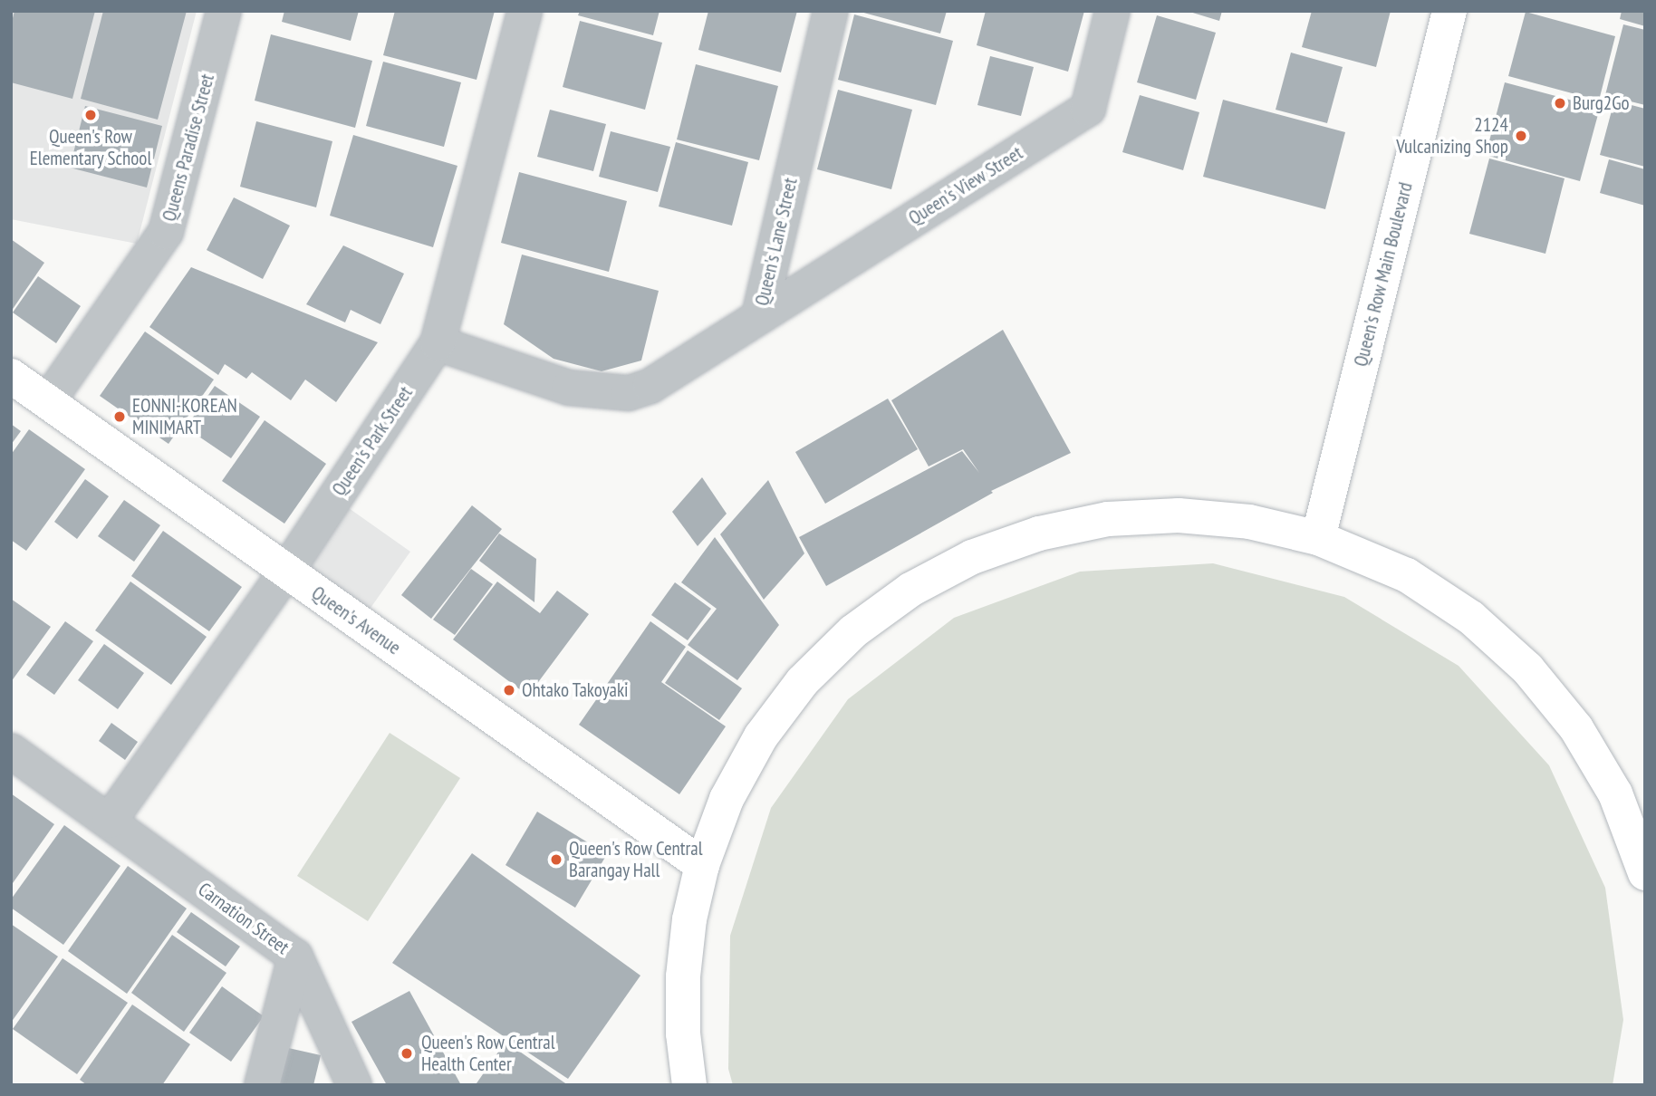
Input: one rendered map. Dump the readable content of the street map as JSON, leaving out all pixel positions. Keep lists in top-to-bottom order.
{
  "streets": {
    "street": [
      "Queens Paradise Street",
      "Queen's View Street",
      "Queen's Lane Street",
      "Queen's Row Main Boulevard",
      "Queen's Park Street",
      "Queen's Avenue",
      "Carnation Street"
    ]
  },
  "crossings": [
    ["Queens Paradise Street", "Queen's Avenue"],
    ["Queen's View Street", "Queen's Lane Street"],
    ["Queen's Lane Street", "Queen's Park Street"],
    ["Queen's Park Street", "Queen's Avenue"],
    ["Queen's Park Street", "Carnation Street"]
  ],
  "places": [
    "Burg2Go",
    "Queen's Row Elementary School",
    "2124 Vulcanizing Shop",
    "EONNI-KOREAN MINIMART",
    "Ohtako Takoyaki",
    "Queen's Row Central Barangay Hall",
    "Queen's Row Central Health Center"
  ]
}
